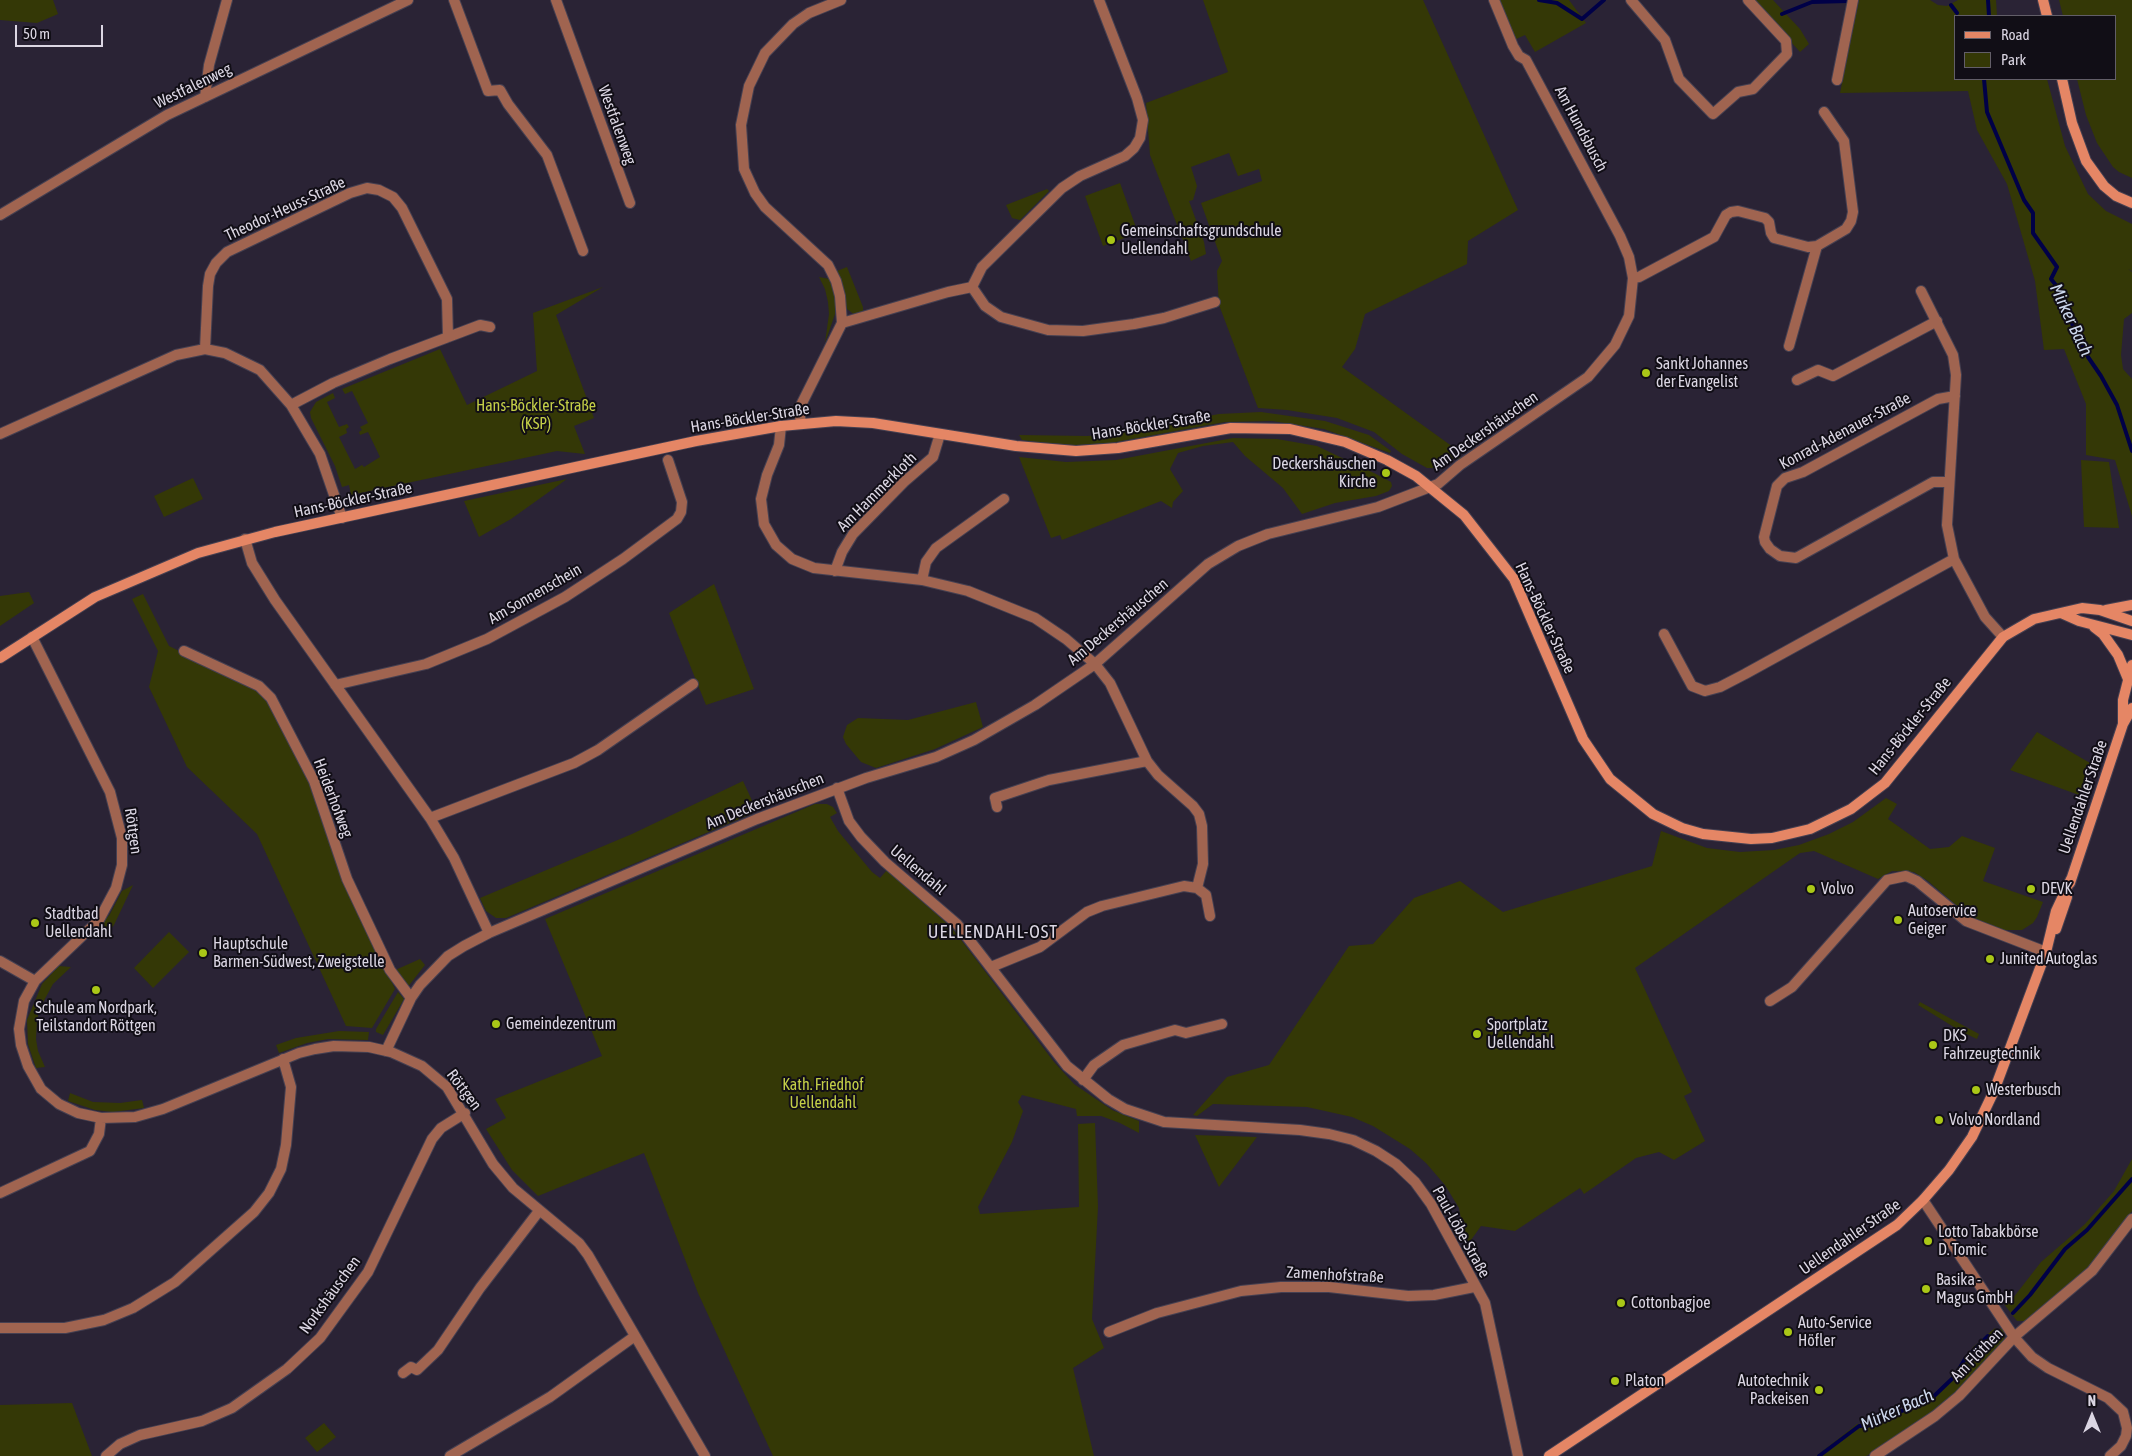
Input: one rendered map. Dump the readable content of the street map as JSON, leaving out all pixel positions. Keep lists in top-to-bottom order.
{
  "streets": {
    "street": [
      "Westfalenweg",
      "Am Hundsbusch",
      "Theodor-Heuss-Straße",
      "Hans-Böckler-Straße",
      "Am Deckershäuschen",
      "Konrad-Adenauer-Straße",
      "Am Hammerkloth",
      "Am Sonnenschein",
      "Uellendahler Straße",
      "Heiderhofweg",
      "Röttgen",
      "Uellendahl",
      "Paul-Löbe-Straße",
      "Zamenhofstraße",
      "Norkshäuschen",
      "Am Flöthen"
    ]
  },
  "crossings": [
    ["Am Hundsbusch", "Am Deckershäuschen"],
    ["Hans-Böckler-Straße", "Am Deckershäuschen"],
    ["Hans-Böckler-Straße", "Am Hammerkloth"],
    ["Hans-Böckler-Straße", "Röttgen"],
    ["Am Deckershäuschen", "Heiderhofweg"],
    ["Am Deckershäuschen", "Röttgen"],
    ["Am Deckershäuschen", "Uellendahl"],
    ["Röttgen", "Norkshäuschen"],
    ["Uellendahl", "Paul-Löbe-Straße"],
    ["Paul-Löbe-Straße", "Zamenhofstraße"]
  ],
  "districts": ["UELLENDAHL-OST"],
  "water": ["Mirker Bach"],
  "parks": ["Hans-Böckler-Straße (KSP)", "Kath. Friedhof Uellendahl"],
  "places": [
    "Gemeinschaftsgrundschule Uellendahl",
    "Sankt Johannes der Evangelist",
    "Deckershäuschen Kirche",
    "Volvo",
    "DEVK",
    "Autoservice Geiger",
    "Stadtbad Uellendahl",
    "Hauptschule Barmen-Südwest, Zweigstelle",
    "Junited Autoglas",
    "Schule am Nordpark, Teilstandort Röttgen",
    "Gemeindezentrum",
    "Sportplatz Uellendahl",
    "DKS Fahrzeugtechnik",
    "Westerbusch",
    "Volvo Nordland",
    "Lotto Tabakbörse D. Tomic",
    "Basika - Magus GmbH",
    "Cottonbagjoe",
    "Auto-Service Höfler",
    "Platon",
    "Autotechnik Packeisen"
  ],
  "legend": ["Road", "Park"],
  "scale_bar": "50 m",
  "north": "top"
}
